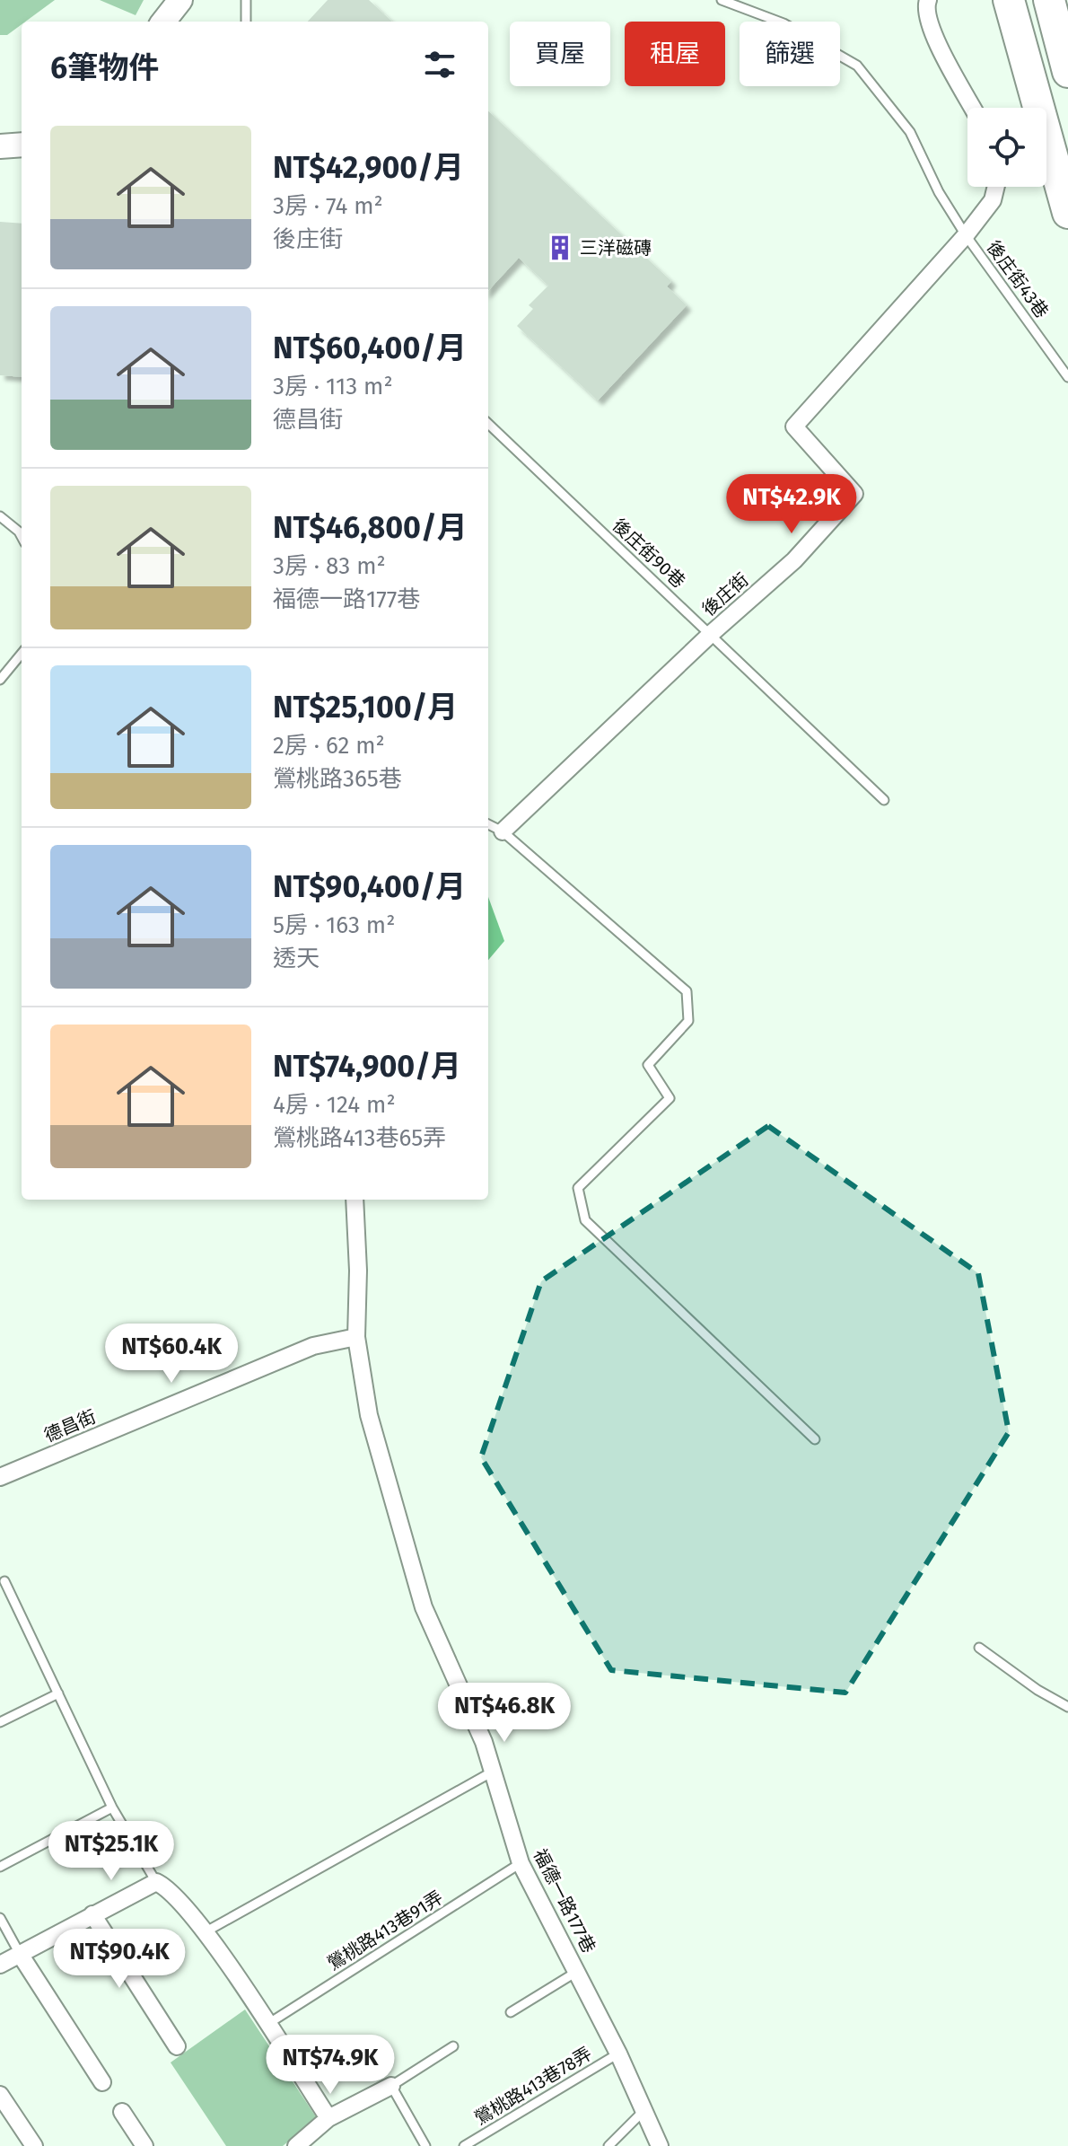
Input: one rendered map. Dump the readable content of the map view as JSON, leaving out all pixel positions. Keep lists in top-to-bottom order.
{
  "streets": {
    "street": ["後庄街", "德昌街", "福德一路177巷"],
    "lane": [
      "後庄街43巷",
      "後庄街90巷",
      "鶯桃路413巷91弄",
      "鶯桃路413巷78弄"
    ]
  },
  "crossings": [
    ["後庄街43巷", "後庄街"],
    ["後庄街90巷", "後庄街"],
    ["德昌街", "福德一路177巷"],
    ["福德一路177巷", "鶯桃路413巷91弄"],
    ["福德一路177巷", "鶯桃路413巷78弄"]
  ],
  "places": {
    "building": ["三洋磁磚"]
  },
  "page": {
    "chip": ["買屋", "租屋", "篩選"],
    "heading": "6筆物件",
    "list": [
      {
        "name": "NT$42,900/月",
        "note": "3房 · 74 m² · 後庄街"
      },
      {
        "name": "NT$60,400/月",
        "note": "3房 · 113 m² · 德昌街"
      },
      {
        "name": "NT$46,800/月",
        "note": "3房 · 83 m² · 福德一路177巷"
      },
      {
        "name": "NT$25,100/月",
        "note": "2房 · 62 m² · 鶯桃路365巷"
      },
      {
        "name": "NT$90,400/月",
        "note": "5房 · 163 m² · 透天"
      },
      {
        "name": "NT$74,900/月",
        "note": "4房 · 124 m² · 鶯桃路413巷65弄"
      }
    ],
    "price": [
      "NT$42.9K",
      "NT$60.4K",
      "NT$46.8K",
      "NT$25.1K",
      "NT$90.4K",
      "NT$74.9K"
    ]
  }
}
